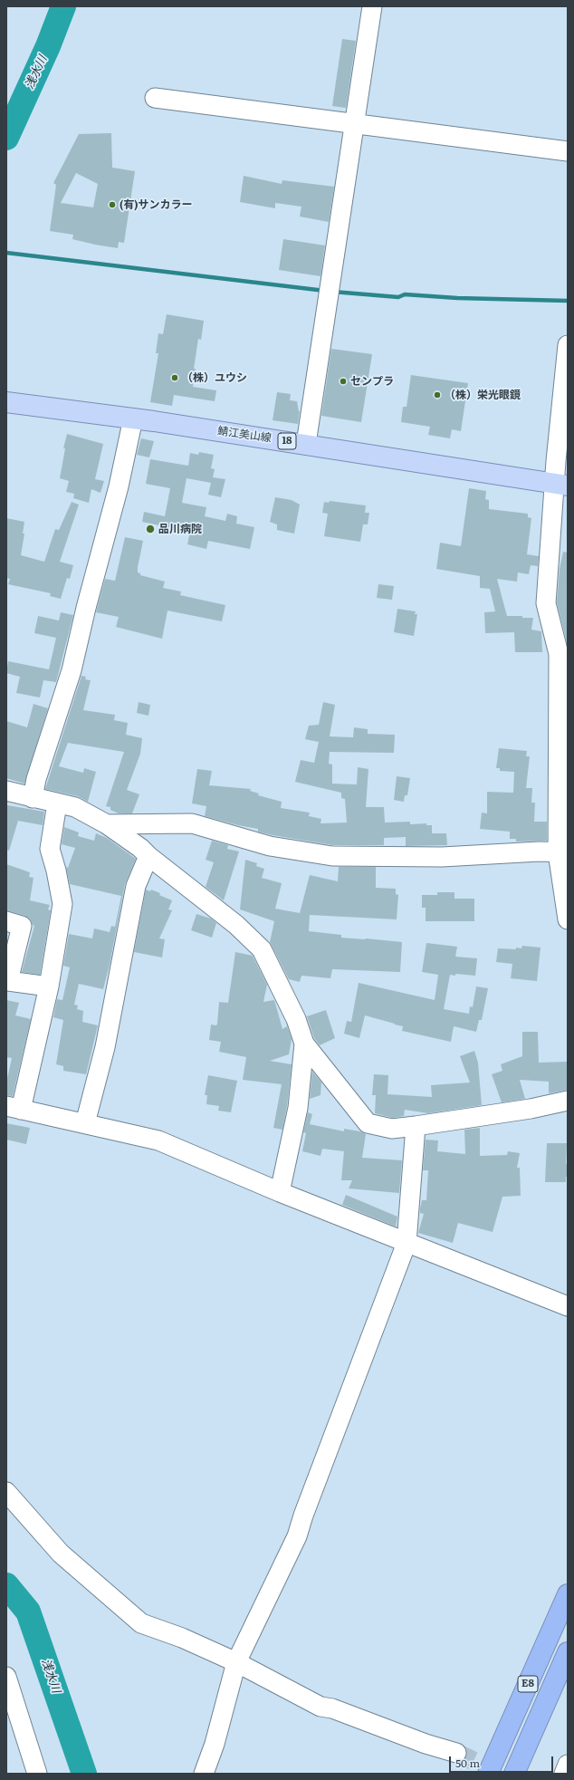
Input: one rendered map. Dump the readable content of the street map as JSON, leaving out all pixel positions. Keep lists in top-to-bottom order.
{
  "streets": {
    "highway": ["E8"],
    "main road": ["鯖江美山線", "18"]
  },
  "water": ["浅水川"],
  "places": [
    "(有)サンカラー",
    "（株）ユウシ",
    "センプラ",
    "（株）栄光眼鏡",
    "品川病院"
  ],
  "scale_bar": "50 m"
}
